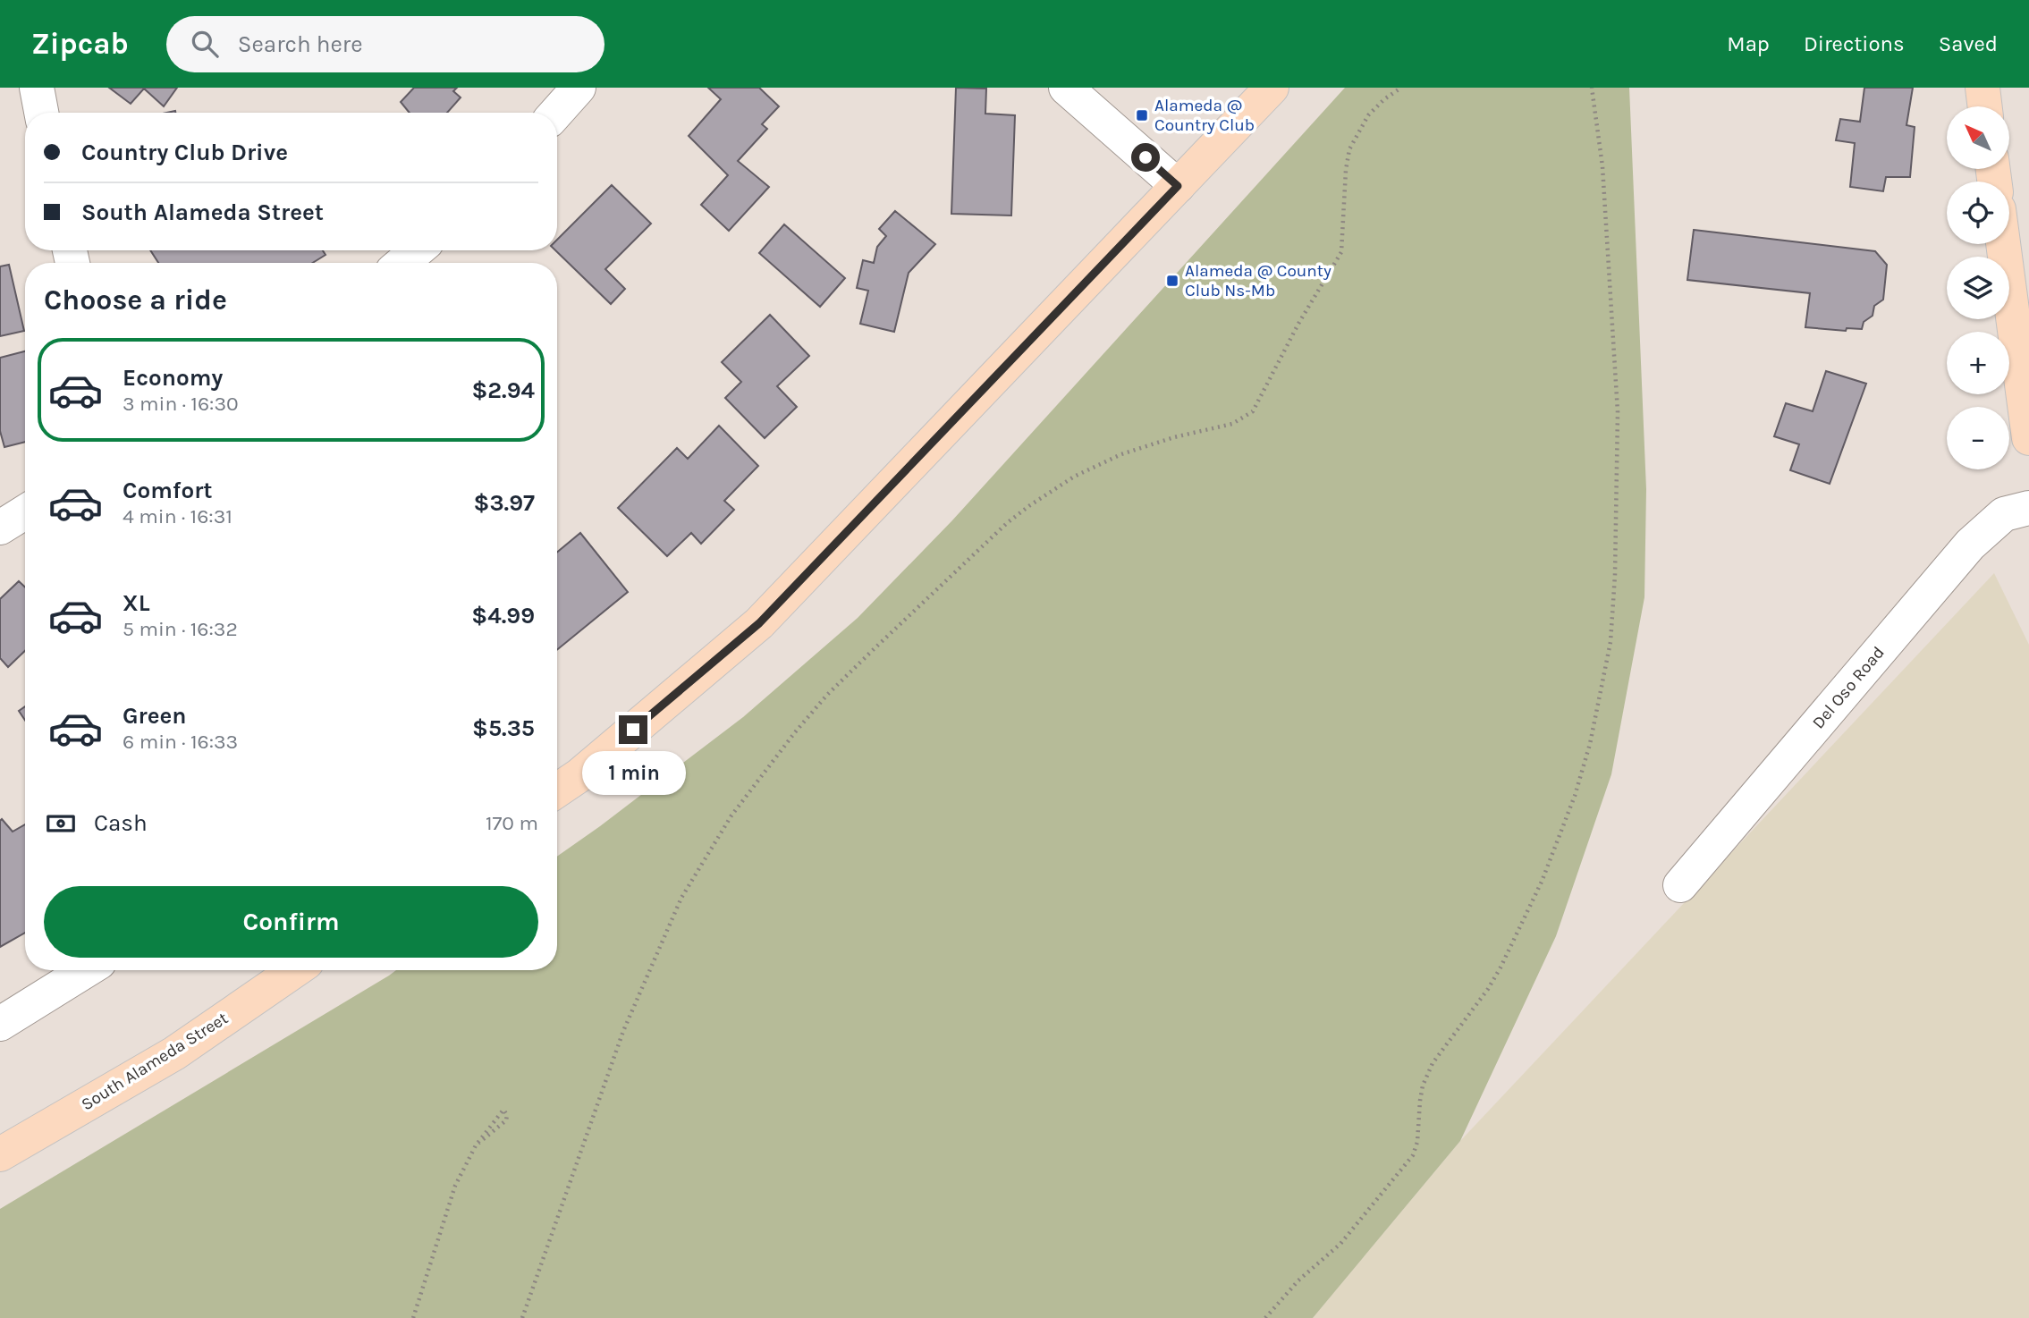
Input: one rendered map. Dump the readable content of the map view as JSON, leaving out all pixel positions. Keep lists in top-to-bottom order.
{
  "streets": {
    "main road": ["South Alameda Street"],
    "street": ["Del Oso Road"]
  },
  "places": {
    "transit": ["Alameda @ Country Club", "Alameda @ County Club Ns-Mb"]
  },
  "north": "top left",
  "page": {
    "header": "Zipcab",
    "search": "Search here",
    "nav": ["Map", "Directions", "Saved"],
    "map_buttons": ["+", "−"],
    "banner": ["Country Club Drive", "South Alameda Street"],
    "heading": "Choose a ride",
    "list": [
      {
        "name": "Economy",
        "note": "3 min · 16:30",
        "value": "$2.94"
      },
      {
        "name": "Comfort",
        "note": "4 min · 16:31",
        "value": "$3.97"
      },
      {
        "name": "XL",
        "note": "5 min · 16:32",
        "value": "$4.99"
      },
      {
        "name": "Green",
        "note": "6 min · 16:33",
        "value": "$5.35"
      }
    ],
    "bubble": "1 min",
    "pay": ["Cash", "170 m"],
    "buttons": "Confirm"
  }
}
